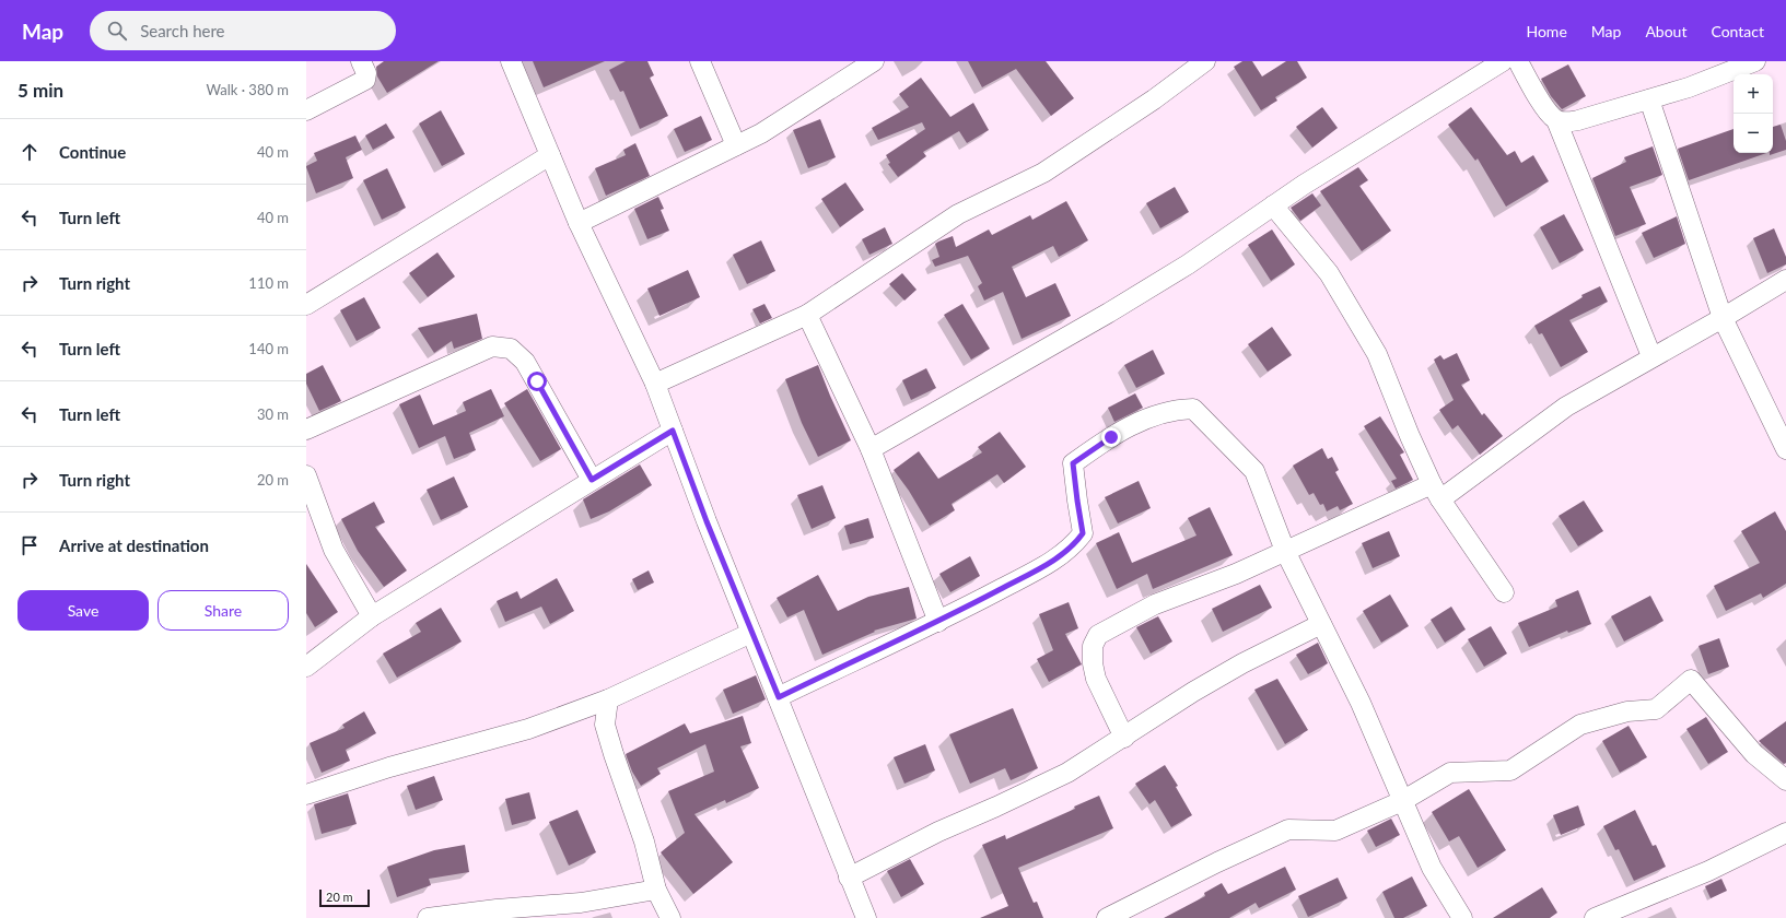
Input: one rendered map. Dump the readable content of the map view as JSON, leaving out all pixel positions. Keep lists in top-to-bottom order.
{
  "scale_bar": "20 m",
  "page": {
    "header": "Map",
    "search": "Search here",
    "nav": [
      "Home",
      "Map",
      "About",
      "Contact"
    ],
    "heading": ["5 min", "Walk · 380 m"],
    "map_buttons": ["+", "−"],
    "list": [
      ["Continue", "40 m"],
      ["Turn left", "40 m"],
      ["Turn right", "110 m"],
      ["Turn left", "140 m"],
      ["Turn left", "30 m"],
      ["Turn right", "20 m"],
      "Arrive at destination"
    ],
    "buttons": ["Save", "Share"],
    "scale": "20 m"
  }
}
